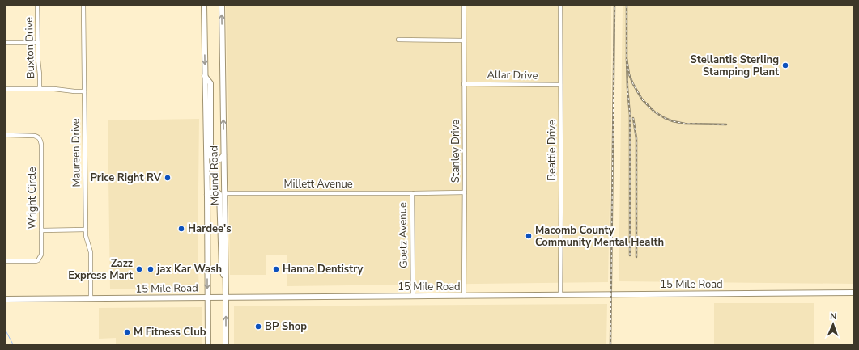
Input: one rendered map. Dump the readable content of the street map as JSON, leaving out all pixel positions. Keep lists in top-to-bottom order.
{
  "streets": {
    "main road": ["Mound Road", "15 Mile Road"],
    "street": [
      "Buxton Drive",
      "Allar Drive",
      "Beattie Drive",
      "Stanley Drive",
      "Maureen Drive",
      "Millett Avenue",
      "Wright Circle",
      "Goetz Avenue"
    ]
  },
  "crossings": [
    ["Allar Drive", "Beattie Drive"],
    ["Allar Drive", "Stanley Drive"],
    ["Beattie Drive", "15 Mile Road"],
    ["Stanley Drive", "Millett Avenue"],
    ["Stanley Drive", "15 Mile Road"],
    ["Maureen Drive", "15 Mile Road"],
    ["Mound Road", "Millett Avenue"],
    ["Mound Road", "15 Mile Road"],
    ["Millett Avenue", "Goetz Avenue"],
    ["Goetz Avenue", "15 Mile Road"]
  ],
  "places": [
    "Stellantis Sterling Stamping Plant",
    "Price Right RV",
    "Hardee's",
    "Macomb County Community Mental Health",
    "Zazz Express Mart",
    "jax Kar Wash",
    "Hanna Dentistry",
    "BP Shop",
    "M Fitness Club"
  ],
  "north": "top"
}
